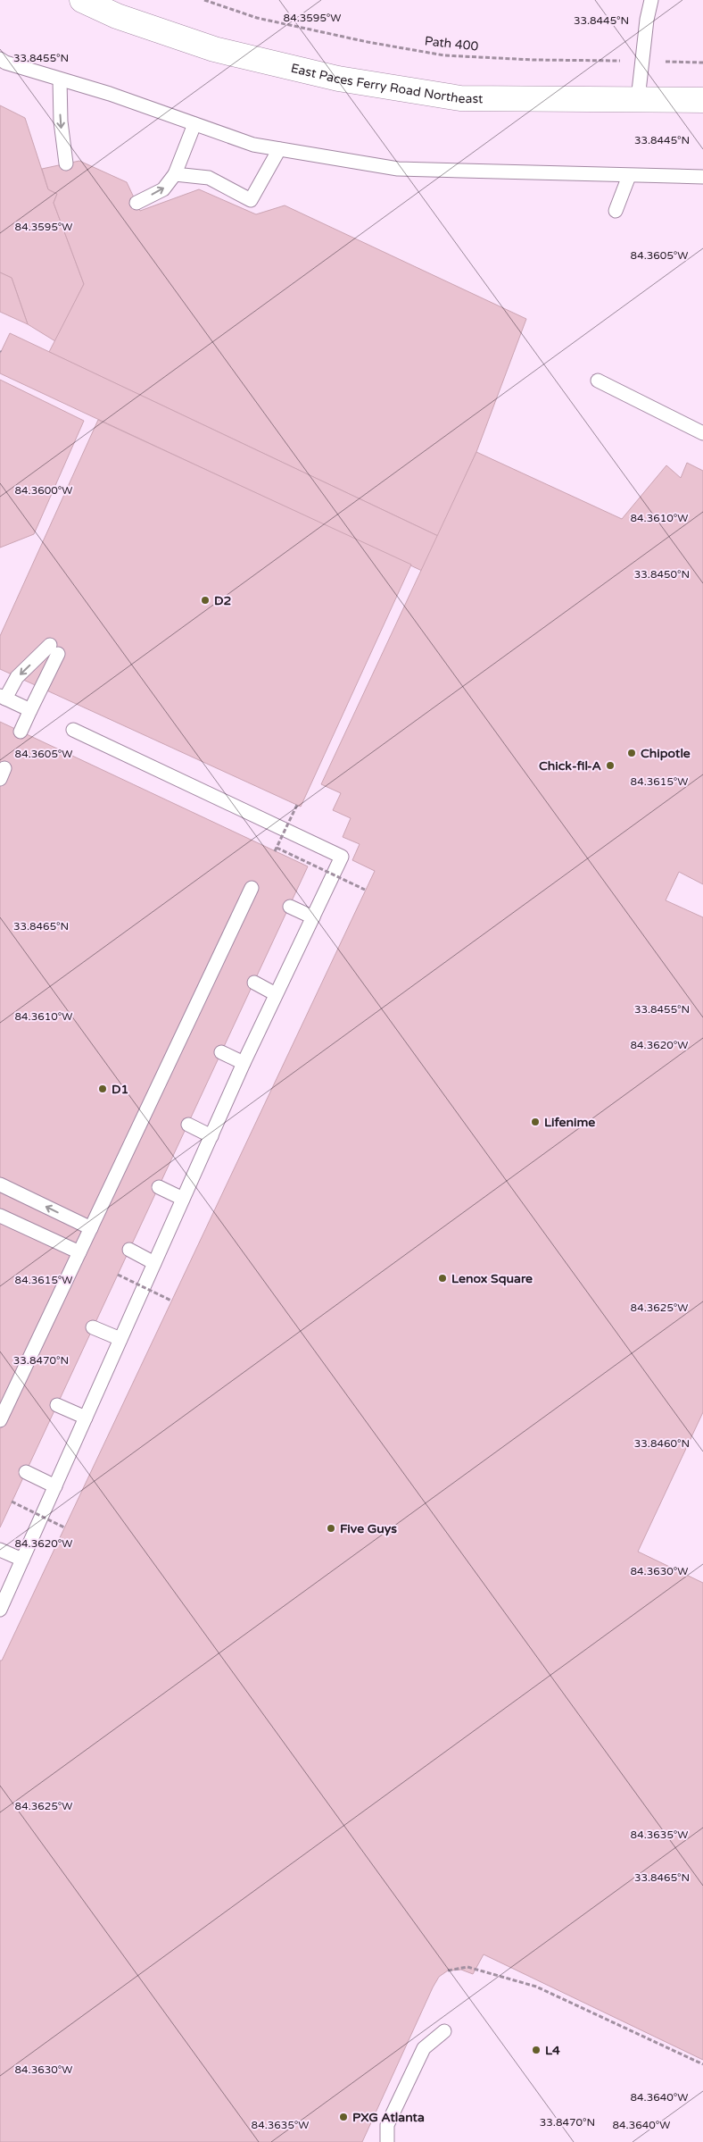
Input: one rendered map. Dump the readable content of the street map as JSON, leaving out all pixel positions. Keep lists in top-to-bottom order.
{
  "streets": {
    "street": ["East Paces Ferry Road Northeast"],
    "path": ["Path 400"]
  },
  "places": [
    "D2",
    "Chipotle",
    "Chick-fil-A",
    "D1",
    "Lifenime",
    "Lenox Square",
    "Five Guys",
    "L4",
    "PXG Atlanta"
  ],
  "coordinates": [
    "84.3595°W",
    "33.8445°N",
    "33.8455°N",
    "84.3605°W",
    "84.3600°W",
    "84.3610°W",
    "33.8450°N",
    "84.3615°W",
    "33.8465°N",
    "84.3620°W",
    "84.3625°W",
    "33.8470°N",
    "33.8460°N",
    "84.3630°W",
    "84.3635°W",
    "84.3640°W"
  ]
}
